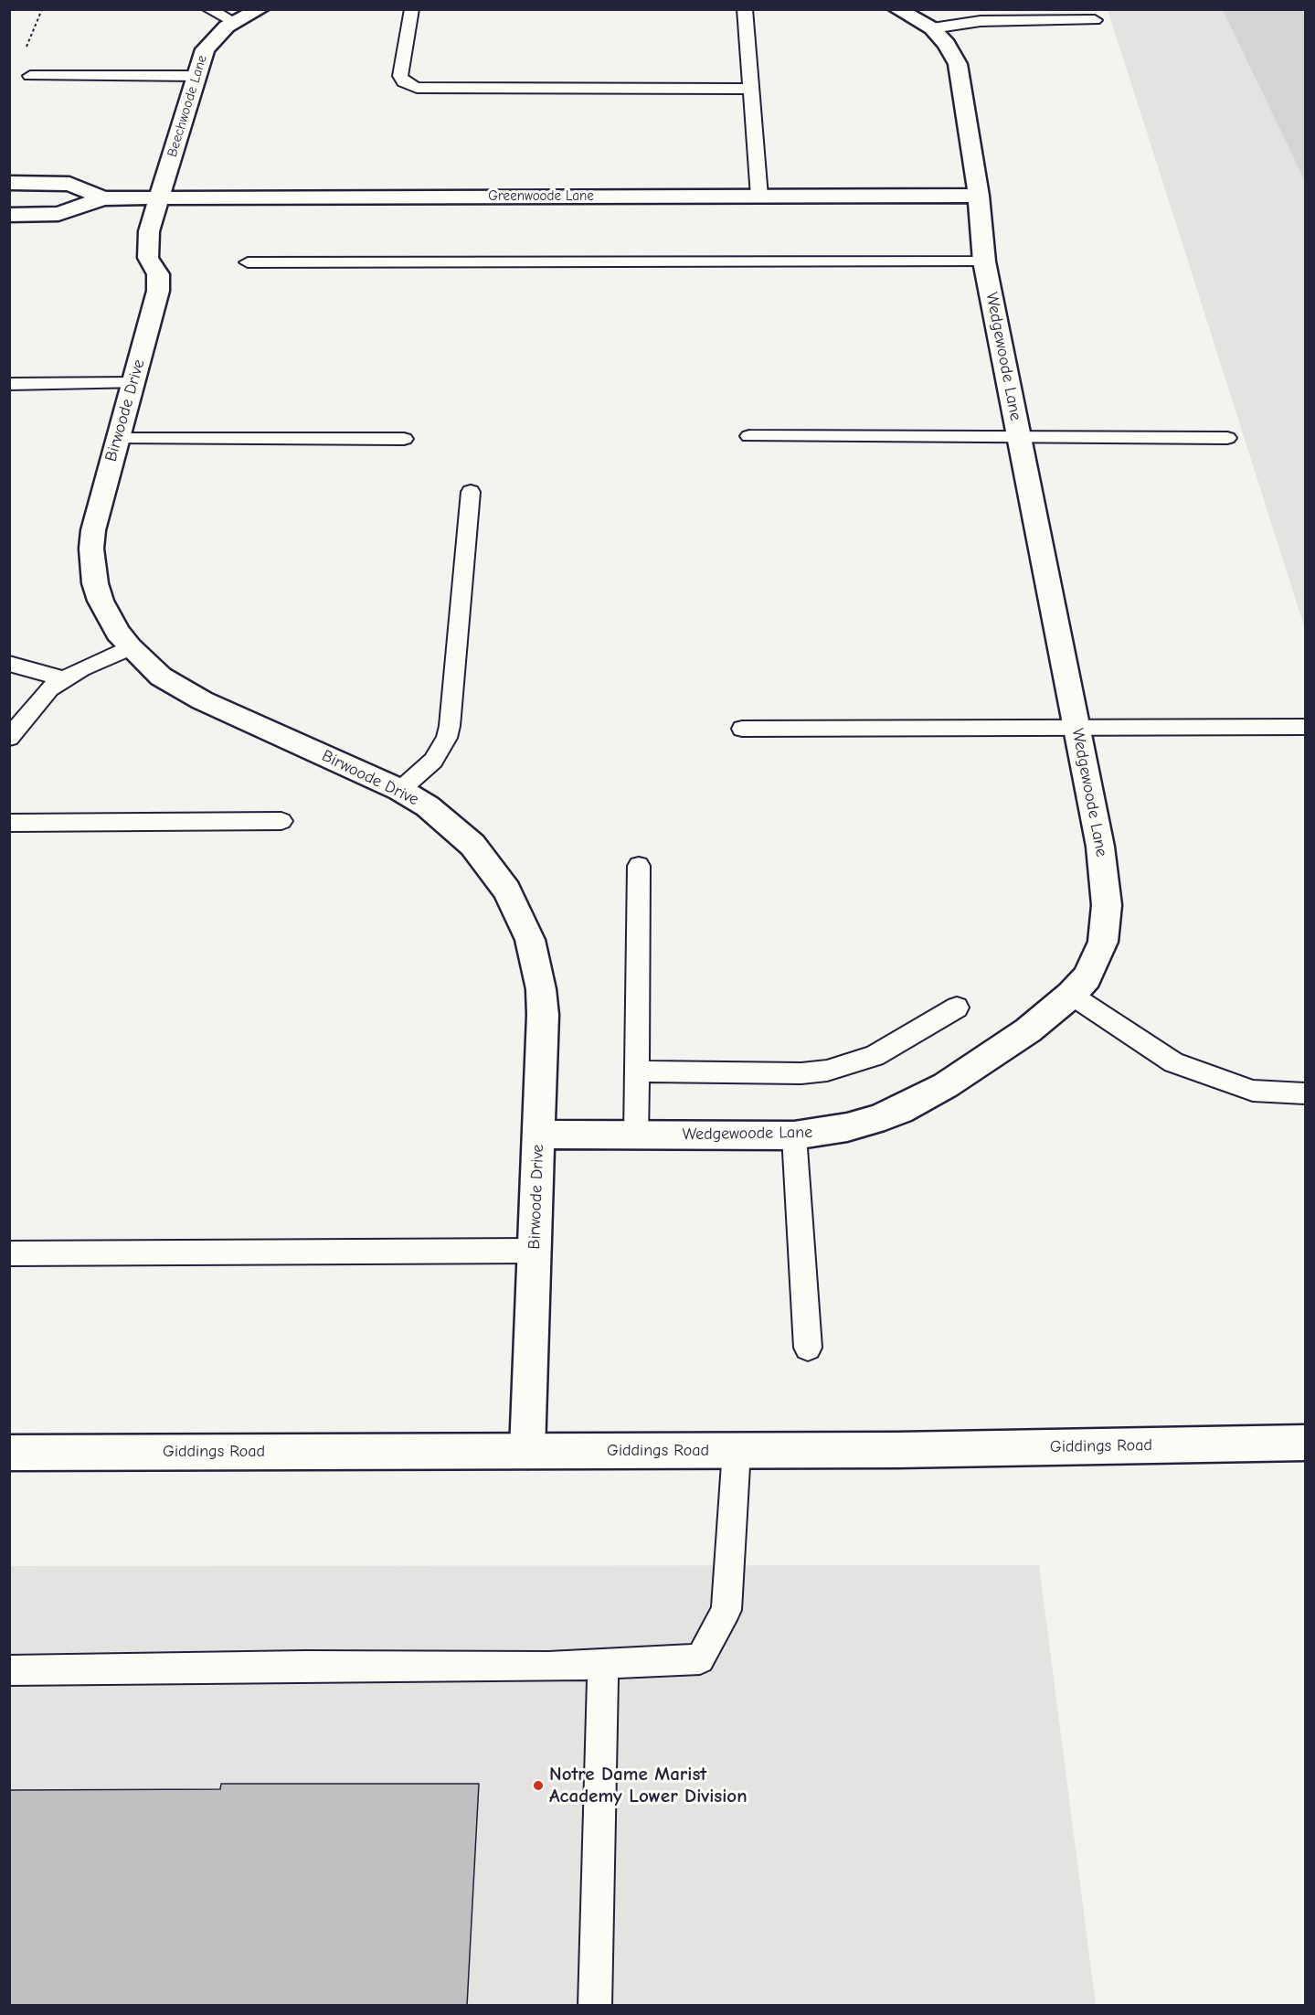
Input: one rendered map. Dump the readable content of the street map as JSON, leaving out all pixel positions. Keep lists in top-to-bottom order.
{
  "streets": {
    "street": [
      "Beechwoode Lane",
      "Greenwoode Lane",
      "Wedgewoode Lane",
      "Birwoode Drive",
      "Giddings Road"
    ]
  },
  "crossings": [
    ["Beechwoode Lane", "Greenwoode Lane"],
    ["Beechwoode Lane", "Birwoode Drive"],
    ["Greenwoode Lane", "Wedgewoode Lane"],
    ["Greenwoode Lane", "Birwoode Drive"],
    ["Wedgewoode Lane", "Birwoode Drive"],
    ["Birwoode Drive", "Giddings Road"]
  ],
  "places": ["Notre Dame Marist Academy Lower Division"]
}
